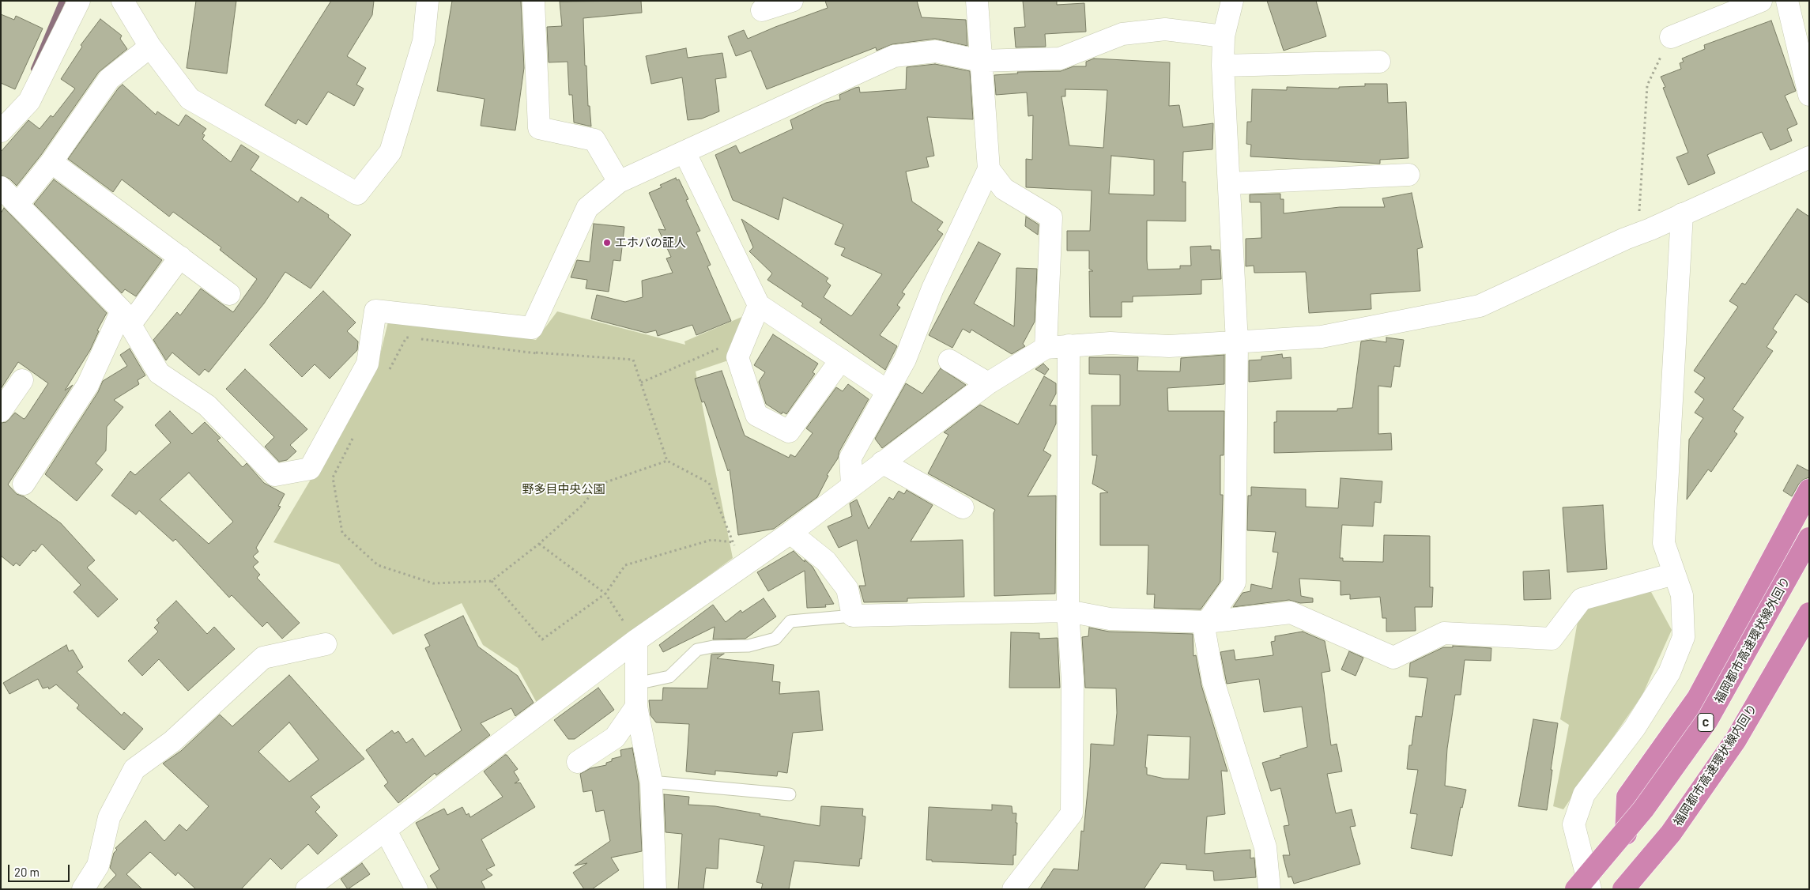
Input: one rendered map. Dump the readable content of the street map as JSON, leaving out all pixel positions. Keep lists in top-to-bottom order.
{
  "streets": {
    "highway": ["福岡都市高速環状線外回り", "C", "福岡都市高速環状線内回り"]
  },
  "parks": ["野多目中央公園"],
  "places": ["エホバの証人"],
  "scale_bar": "20 m"
}
